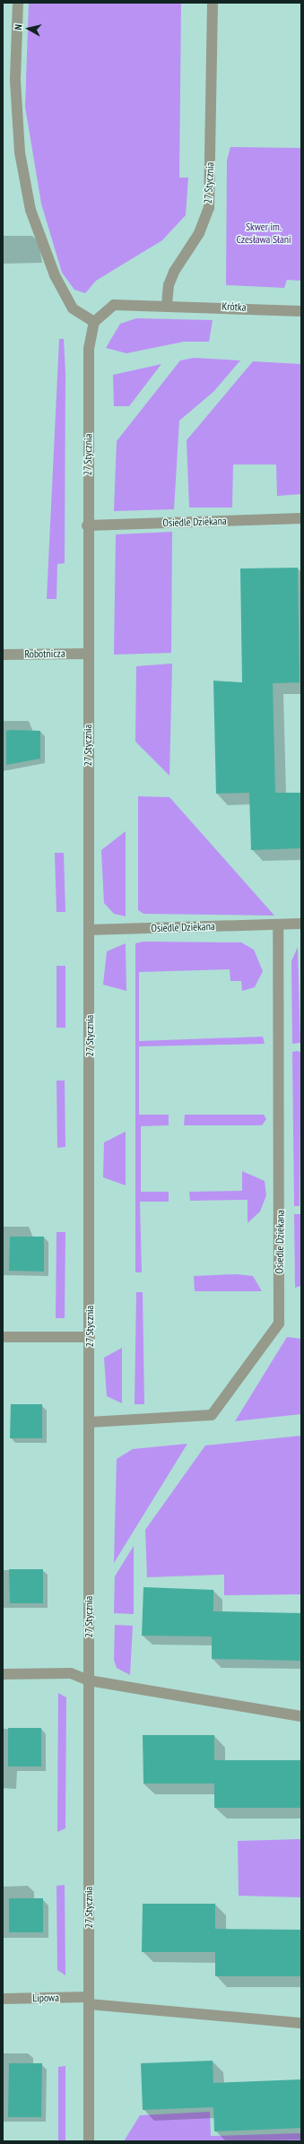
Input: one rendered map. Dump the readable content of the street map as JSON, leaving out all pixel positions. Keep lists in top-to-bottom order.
{
  "streets": {
    "street": [
      "27 Stycznia",
      "Krótka",
      "Osiedle Dziekana",
      "Robotnicza",
      "Lipowa"
    ]
  },
  "crossings": [
    ["27 Stycznia", "Krótka"],
    ["27 Stycznia", "Osiedle Dziekana"],
    ["27 Stycznia", "Robotnicza"],
    ["27 Stycznia", "Lipowa"]
  ],
  "parks": ["Skwer im. Czesława Słani"],
  "north": "left"
}
